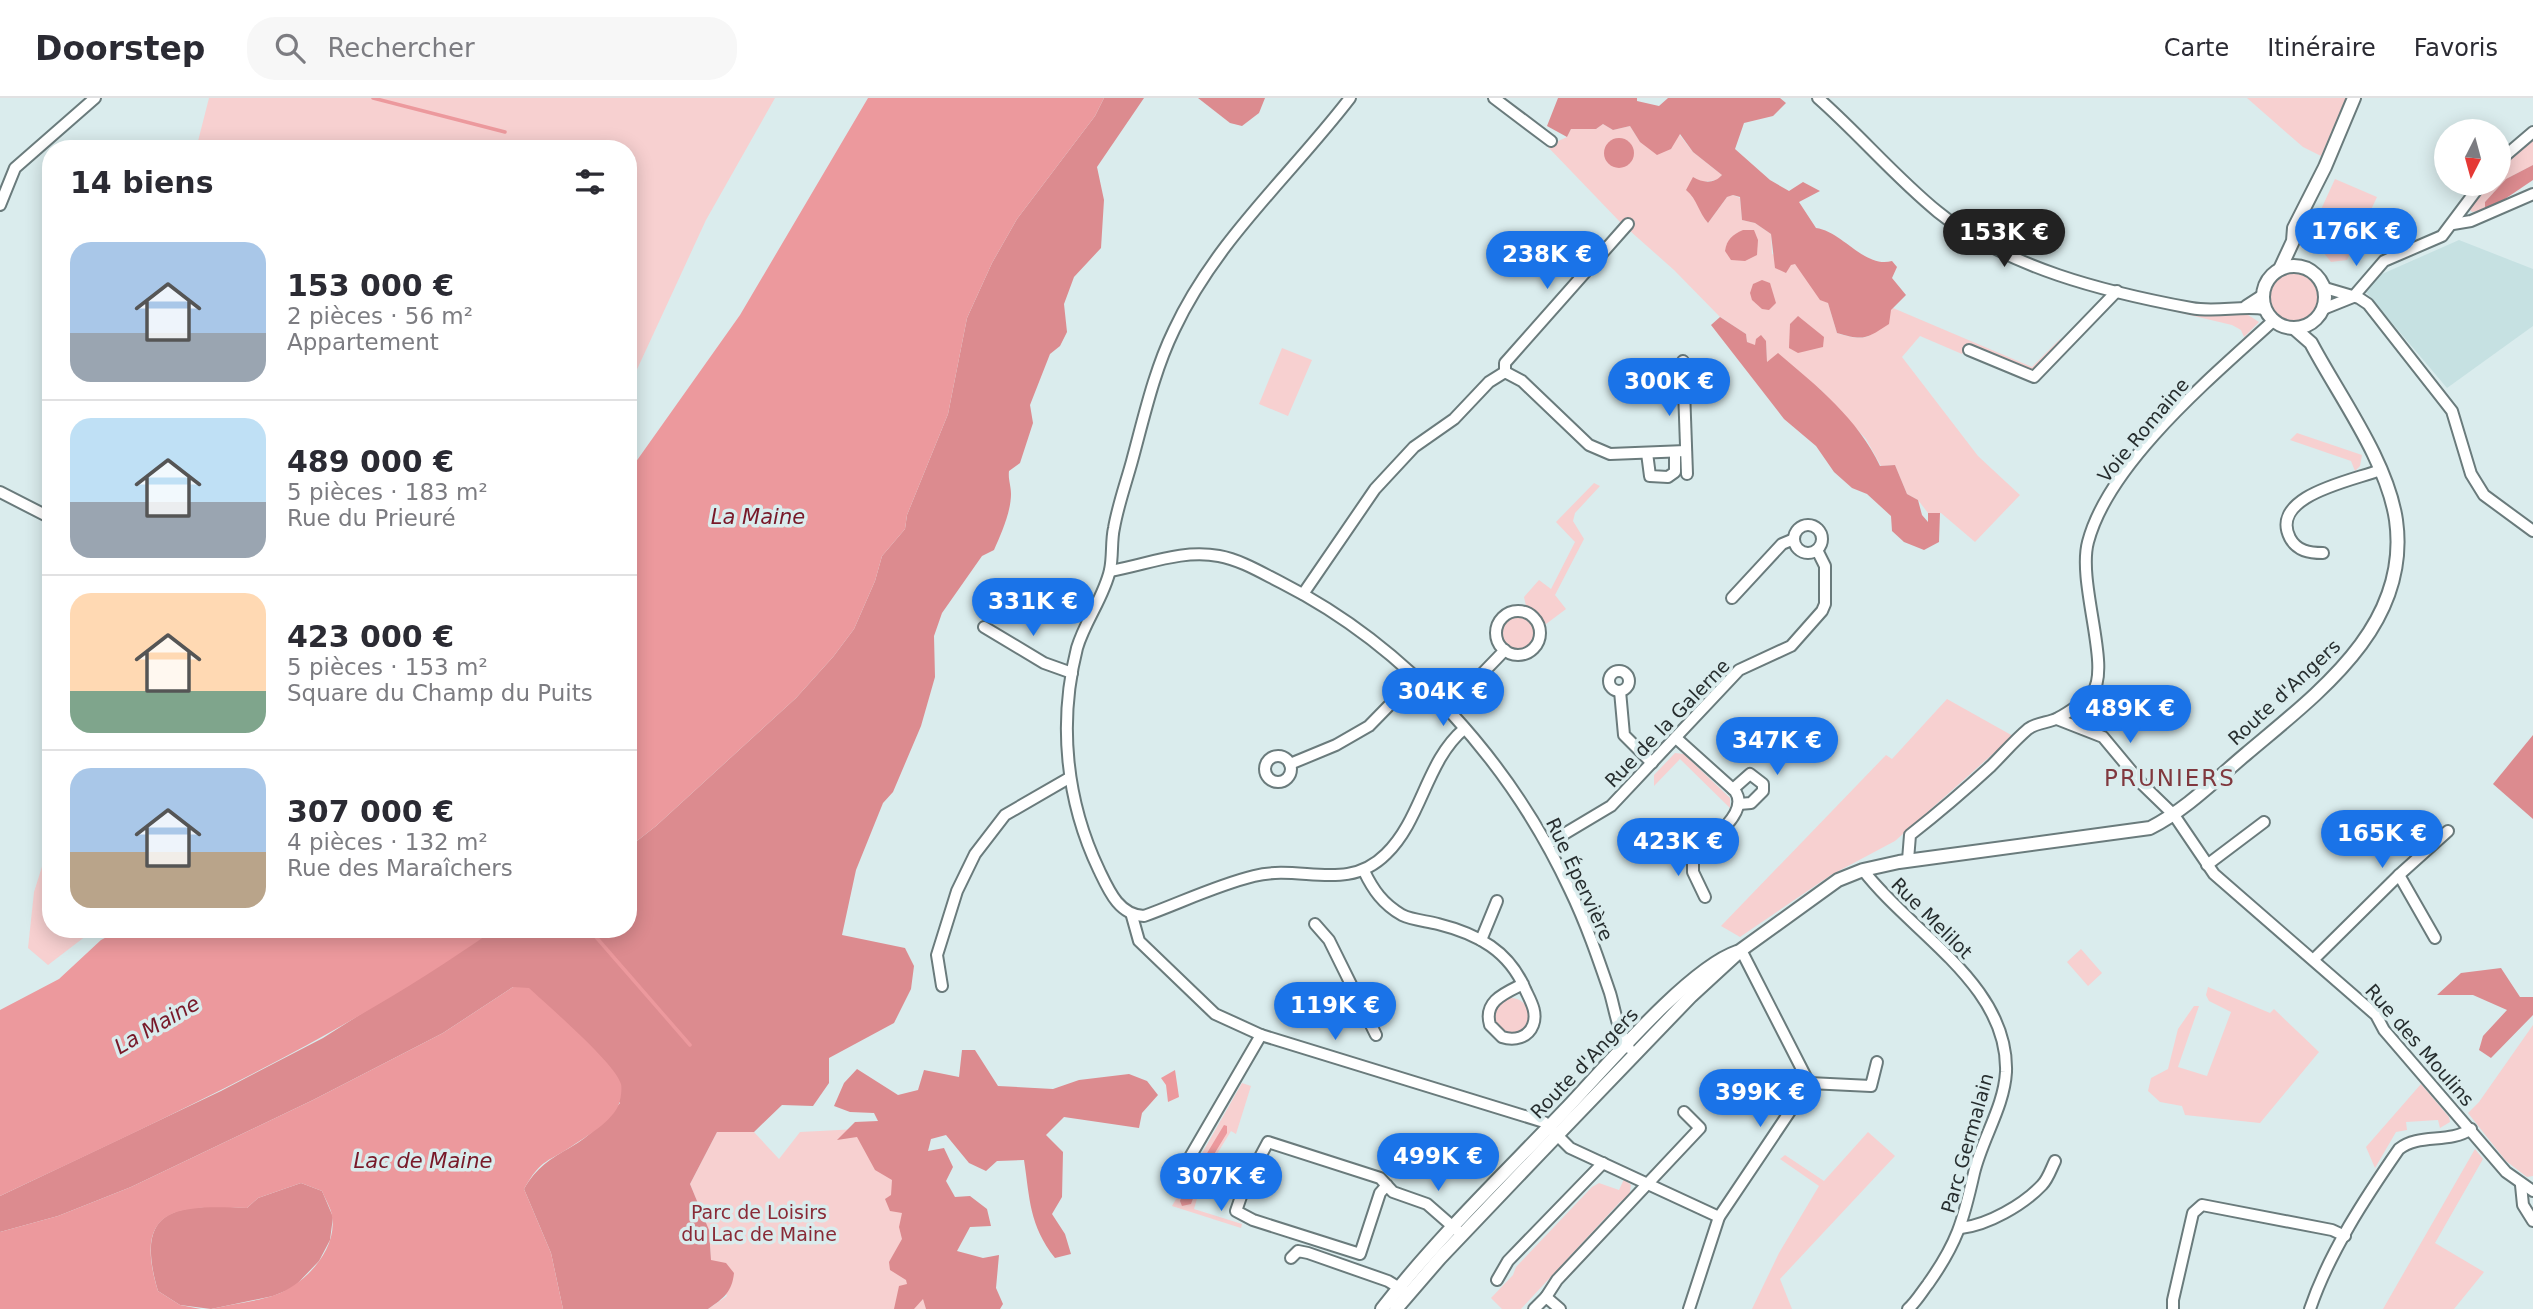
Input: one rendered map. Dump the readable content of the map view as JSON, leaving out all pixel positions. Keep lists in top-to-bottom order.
{
  "streets": {
    "street": [
      "Voie Romaine",
      "Route d'Angers",
      "Rue de la Galerne",
      "Rue Épervière",
      "Rue Melilot",
      "Rue des Moulins",
      "Parc Germalain"
    ]
  },
  "crossings": [
    ["Voie Romaine", "Route d'Angers"],
    ["Voie Romaine", "Rue des Moulins"],
    ["Route d'Angers", "Rue Épervière"],
    ["Route d'Angers", "Rue Melilot"],
    ["Route d'Angers", "Rue des Moulins"],
    ["Rue de la Galerne", "Rue Épervière"],
    ["Rue Melilot", "Parc Germalain"]
  ],
  "districts": ["PRUNIERS"],
  "water": ["La Maine", "Lac de Maine"],
  "parks": ["Parc de Loisirs du Lac de Maine"],
  "north": "bottom",
  "page": {
    "header": "Doorstep",
    "search": "Rechercher",
    "nav": ["Carte", "Itinéraire", "Favoris"],
    "heading": "14 biens",
    "price": [
      "176K €",
      "153K €",
      "238K €",
      "300K €",
      "331K €",
      "304K €",
      "489K €",
      "347K €",
      "165K €",
      "423K €",
      "119K €",
      "399K €",
      "499K €",
      "307K €"
    ],
    "list": [
      {
        "name": "153 000 €",
        "note": "2 pièces · 56 m² · Appartement"
      },
      {
        "name": "489 000 €",
        "note": "5 pièces · 183 m² · Rue du Prieuré"
      },
      {
        "name": "423 000 €",
        "note": "5 pièces · 153 m² · Square du Champ du Puits"
      },
      {
        "name": "307 000 €",
        "note": "4 pièces · 132 m² · Rue des Maraîchers"
      }
    ]
  }
}
